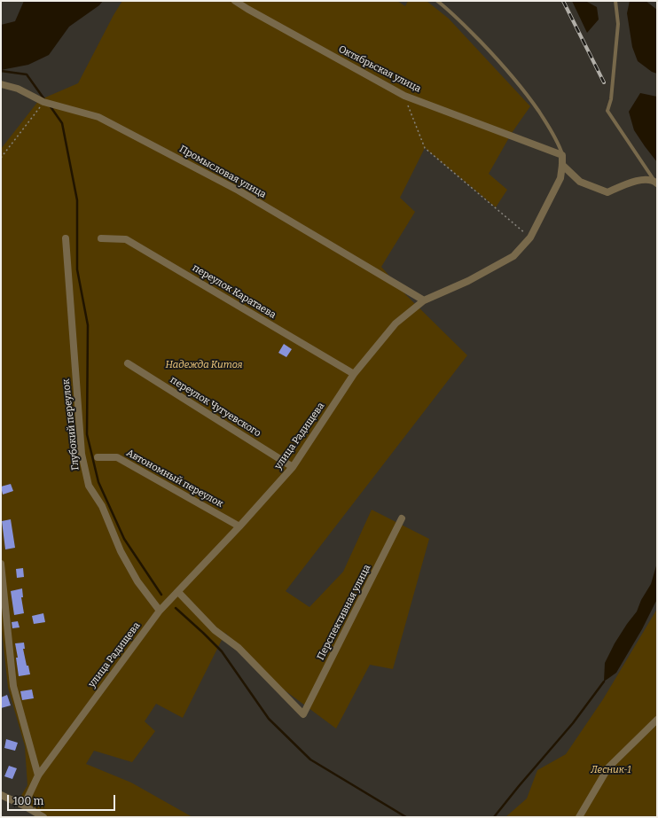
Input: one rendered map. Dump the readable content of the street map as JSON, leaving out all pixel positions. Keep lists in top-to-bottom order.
{
  "streets": {
    "street": [
      "Октябрьская улица",
      "Промысловая улица",
      "переулок Каратаева",
      "переулок Чугуевского",
      "Глубокий переулок",
      "улица Радищева",
      "Автономный переулок",
      "Перспективная улица"
    ]
  },
  "crossings": [
    ["Октябрьская улица", "улица Радищева"],
    ["Промысловая улица", "улица Радищева"],
    ["переулок Каратаева", "улица Радищева"],
    ["переулок Чугуевского", "улица Радищева"],
    ["Глубокий переулок", "улица Радищева"],
    ["улица Радищева", "Автономный переулок"],
    ["улица Радищева", "Перспективная улица"]
  ],
  "parks": ["Надежда Китоя", "Лесник-1"],
  "scale_bar": "100 m"
}
